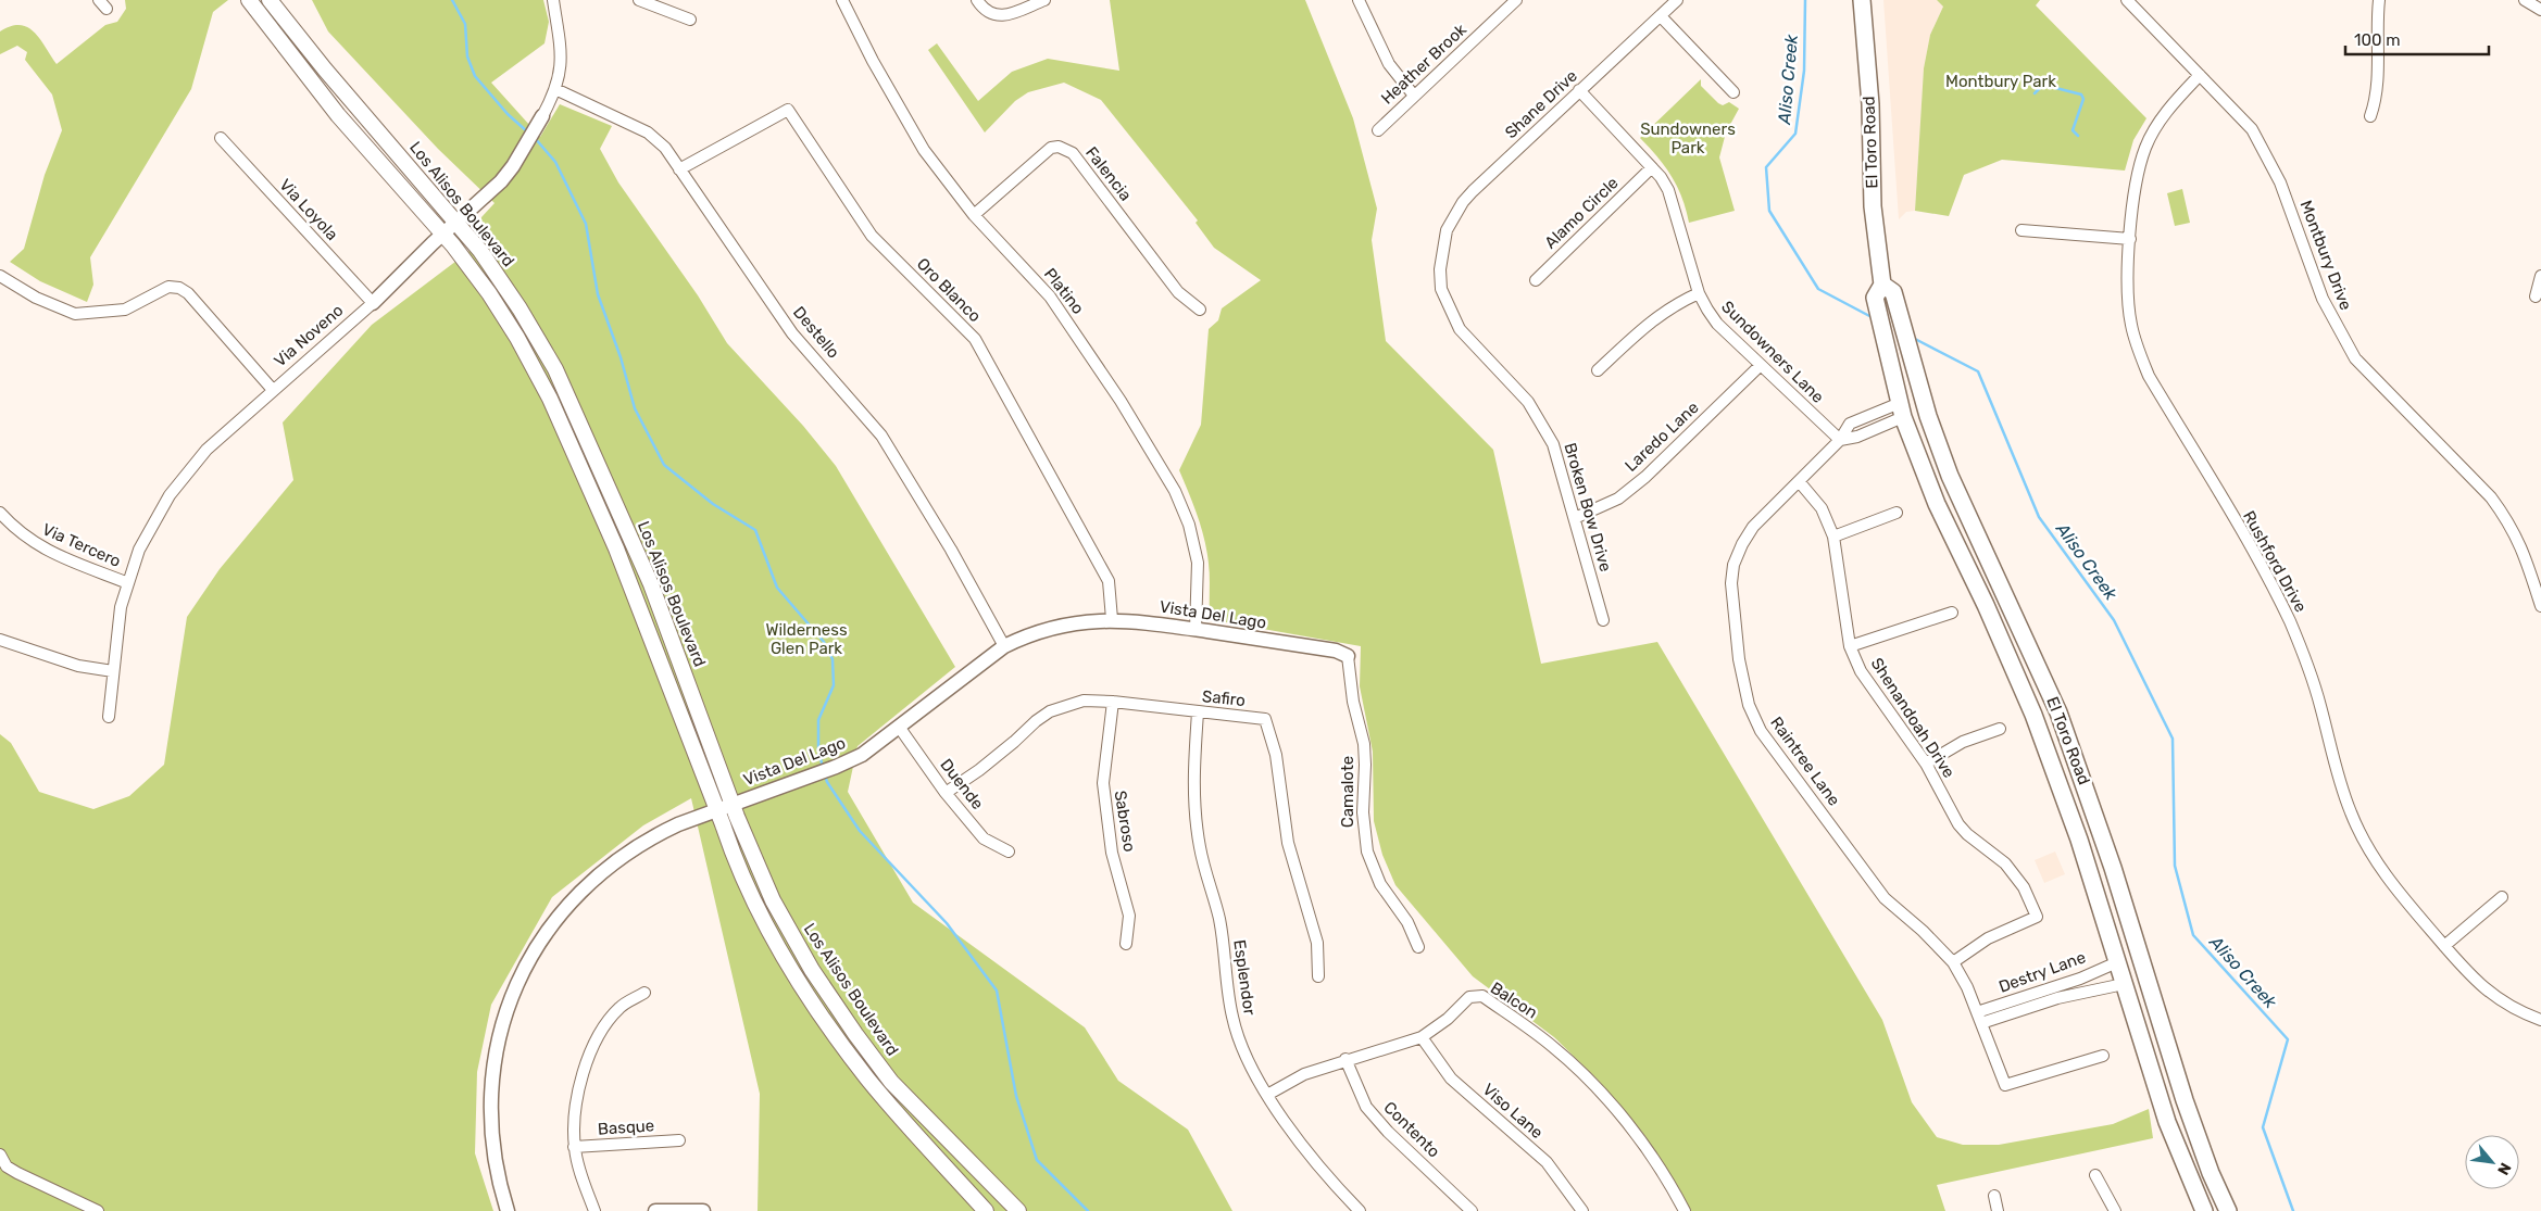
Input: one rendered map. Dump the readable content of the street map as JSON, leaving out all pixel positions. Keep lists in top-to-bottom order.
{
  "streets": {
    "main road": ["El Toro Road", "Los Alisos Boulevard"],
    "street": [
      "Heather Brook",
      "Shane Drive",
      "Falencia",
      "Via Loyola",
      "Alamo Circle",
      "Montbury Drive",
      "Oro Blanco",
      "Platino",
      "Destello",
      "Via Noveno",
      "Sundowners Lane",
      "Laredo Lane",
      "Broken Bow Drive",
      "Via Tercero",
      "Rushford Drive",
      "Vista Del Lago",
      "Safiro",
      "Shenandoah Drive",
      "Raintree Lane",
      "Duende",
      "Camalote",
      "Sabroso",
      "Destry Lane",
      "Esplendor",
      "Balcon",
      "Viso Lane",
      "Basque",
      "Contento"
    ]
  },
  "crossings": [
    ["Shane Drive", "Sundowners Lane"],
    ["Shane Drive", "Broken Bow Drive"],
    ["El Toro Road", "Raintree Lane"],
    ["El Toro Road", "Destry Lane"],
    ["Falencia", "Platino"],
    ["Los Alisos Boulevard", "Via Noveno"],
    ["Los Alisos Boulevard", "Vista Del Lago"],
    ["Via Loyola", "Via Noveno"],
    ["Alamo Circle", "Sundowners Lane"],
    ["Montbury Drive", "Rushford Drive"],
    ["Oro Blanco", "Destello"],
    ["Oro Blanco", "Vista Del Lago"],
    ["Platino", "Vista Del Lago"],
    ["Destello", "Via Noveno"],
    ["Destello", "Vista Del Lago"],
    ["Via Noveno", "Via Tercero"],
    ["Sundowners Lane", "Laredo Lane"],
    ["Sundowners Lane", "Raintree Lane"],
    ["Laredo Lane", "Broken Bow Drive"],
    ["Vista Del Lago", "Duende"],
    ["Vista Del Lago", "Camalote"],
    ["Safiro", "Duende"],
    ["Safiro", "Sabroso"],
    ["Safiro", "Esplendor"],
    ["Shenandoah Drive", "Raintree Lane"],
    ["Raintree Lane", "Destry Lane"],
    ["Esplendor", "Balcon"],
    ["Balcon", "Viso Lane"],
    ["Balcon", "Contento"]
  ],
  "water": ["Aliso Creek"],
  "parks": ["Montbury Park", "Sundowners Park", "Wilderness Glen Park"],
  "scale_bar": "100 m",
  "north": "bottom right"
}
